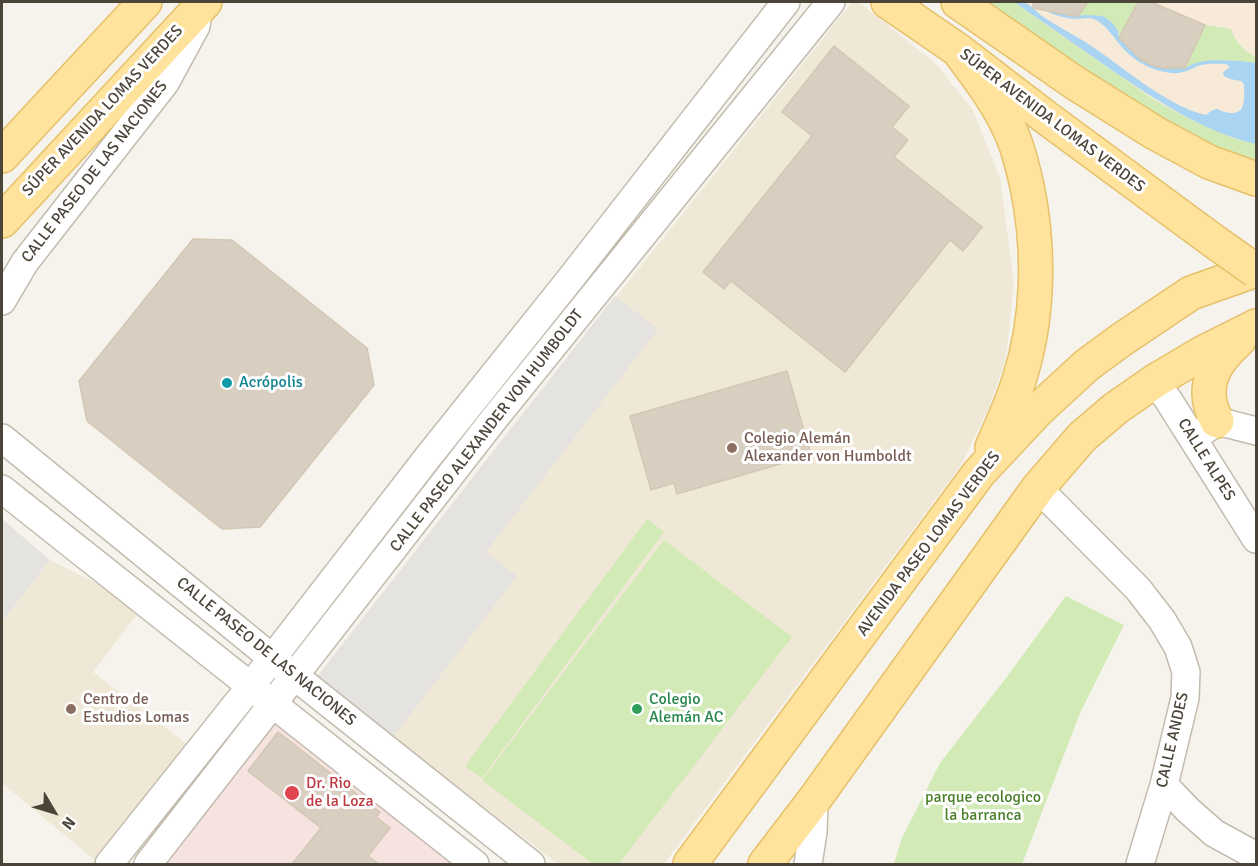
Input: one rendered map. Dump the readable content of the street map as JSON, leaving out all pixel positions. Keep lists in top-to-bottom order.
{
  "streets": {
    "main road": ["SÚPER AVENIDA LOMAS VERDES", "AVENIDA PASEO LOMAS VERDES"],
    "street": [
      "CALLE PASEO DE LAS NACIONES",
      "CALLE PASEO ALEXANDER VON HUMBOLDT",
      "CALLE ALPES",
      "CALLE ANDES"
    ]
  },
  "crossings": [
    ["SÚPER AVENIDA LOMAS VERDES", "CALLE PASEO DE LAS NACIONES"],
    ["SÚPER AVENIDA LOMAS VERDES", "AVENIDA PASEO LOMAS VERDES"],
    ["CALLE PASEO DE LAS NACIONES", "CALLE PASEO ALEXANDER VON HUMBOLDT"]
  ],
  "parks": ["parque ecologico la barranca"],
  "places": [
    "Acrópolis",
    "Colegio Alemán Alexander von Humboldt",
    "Centro de Estudios Lomas",
    "Colegio Alemán AC",
    "Dr. Rio de la Loza"
  ],
  "north": "bottom right"
}
